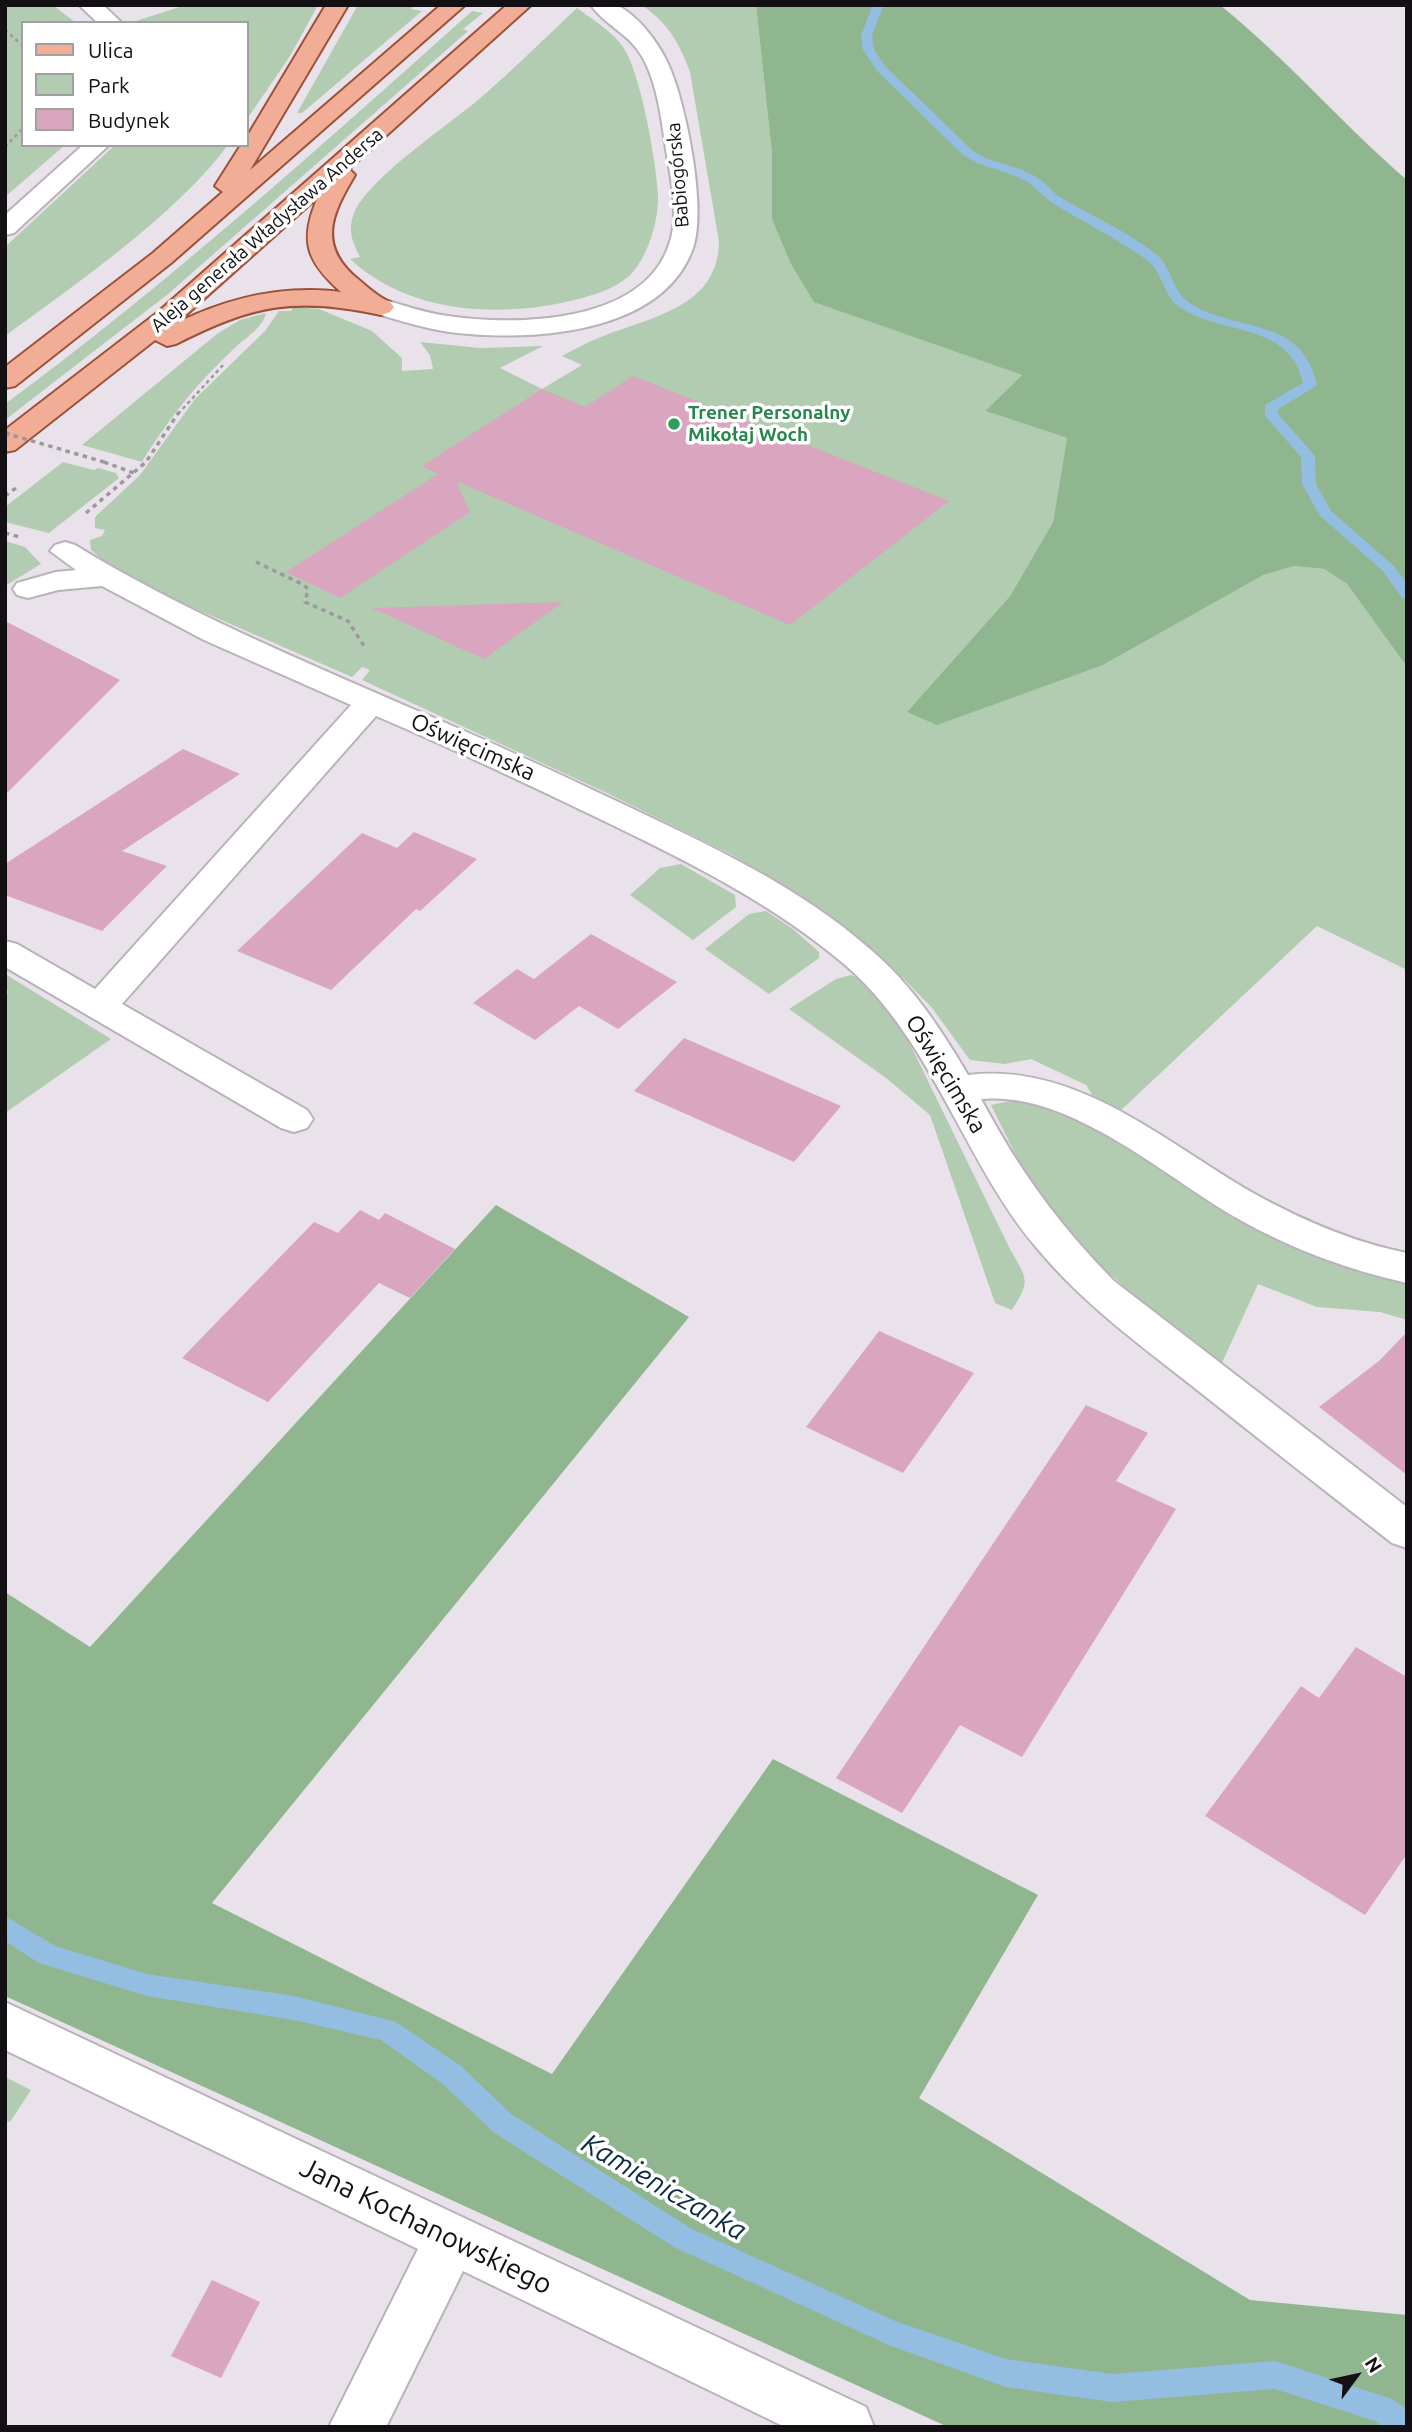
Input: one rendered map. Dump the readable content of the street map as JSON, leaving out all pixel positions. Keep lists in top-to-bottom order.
{
  "streets": {
    "main road": ["Aleja generała Władysława Andersa"],
    "street": ["Babiogórska", "Oświęcimska", "Jana Kochanowskiego"]
  },
  "water": ["Kamieniczanka"],
  "places": ["Trener Personalny Mikołaj Woch"],
  "legend": ["Ulica", "Park", "Budynek"],
  "north": "top right"
}
